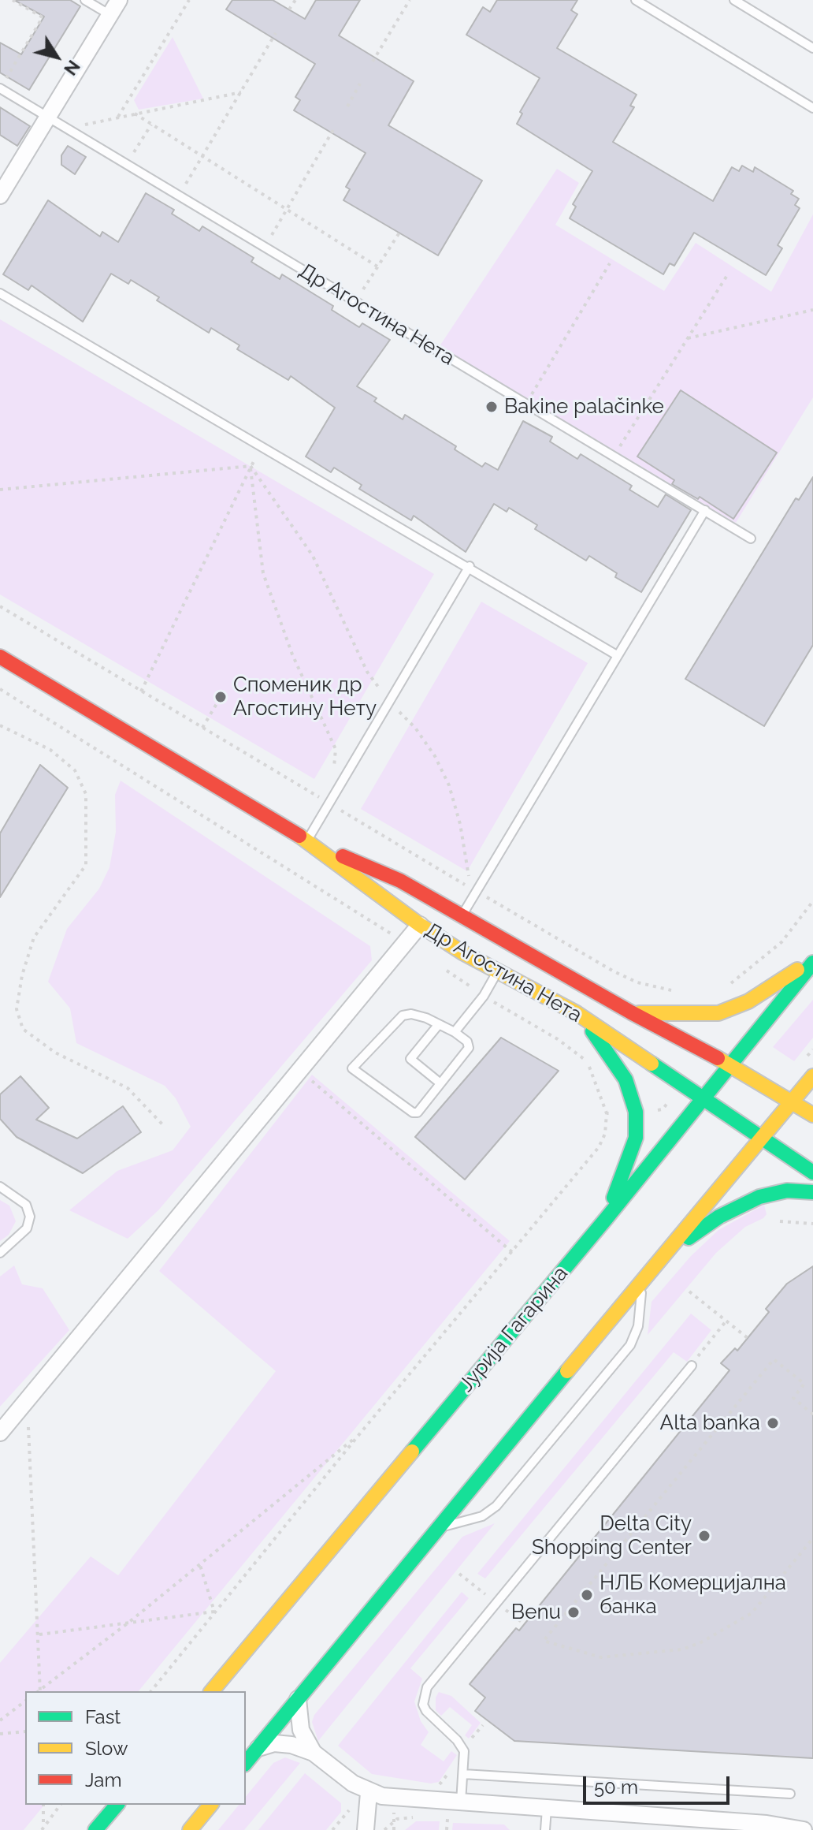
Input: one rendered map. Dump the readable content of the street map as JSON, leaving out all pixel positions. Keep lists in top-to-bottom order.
{
  "streets": {
    "main road": ["Др Агостина Нета", "Јурија Гагарина"]
  },
  "crossings": [
    ["Др Агостина Нета", "Јурија Гагарина"]
  ],
  "places": [
    "Bakine palačinke",
    "Споменик др Агостину Нету",
    "Alta banka",
    "Delta City Shopping Center",
    "НЛБ Комерцијална банка",
    "Benu"
  ],
  "legend": ["Fast", "Slow", "Jam"],
  "scale_bar": "50 m",
  "north": "bottom right"
}
